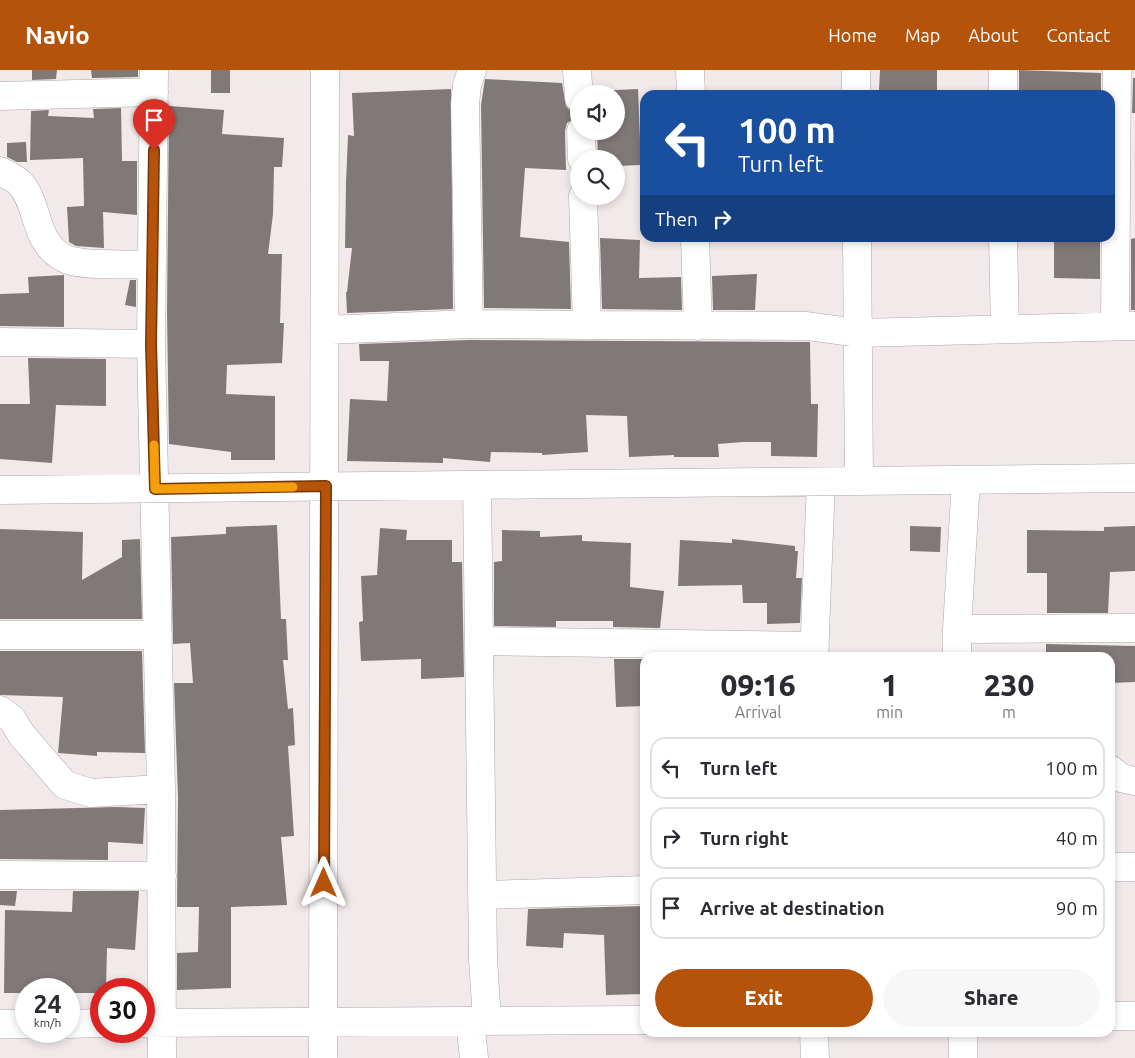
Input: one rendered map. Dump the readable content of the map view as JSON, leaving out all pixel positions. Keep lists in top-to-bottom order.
{
  "page": {
    "header": "Navio",
    "nav": [
      "Home",
      "Map",
      "About",
      "Contact"
    ],
    "turn": ["100 m", "Turn left"],
    "then": "Then",
    "eta": [
      "09:16",
      "Arrival",
      "1",
      "min",
      "230",
      "m"
    ],
    "list": [
      {
        "name": "Turn left",
        "value": "100 m"
      },
      {
        "name": "Turn right",
        "value": "40 m"
      },
      {
        "name": "Arrive at destination",
        "value": "90 m"
      }
    ],
    "buttons": ["Exit", "Share"],
    "speed": "24 km/h",
    "limit": "30"
  }
}
